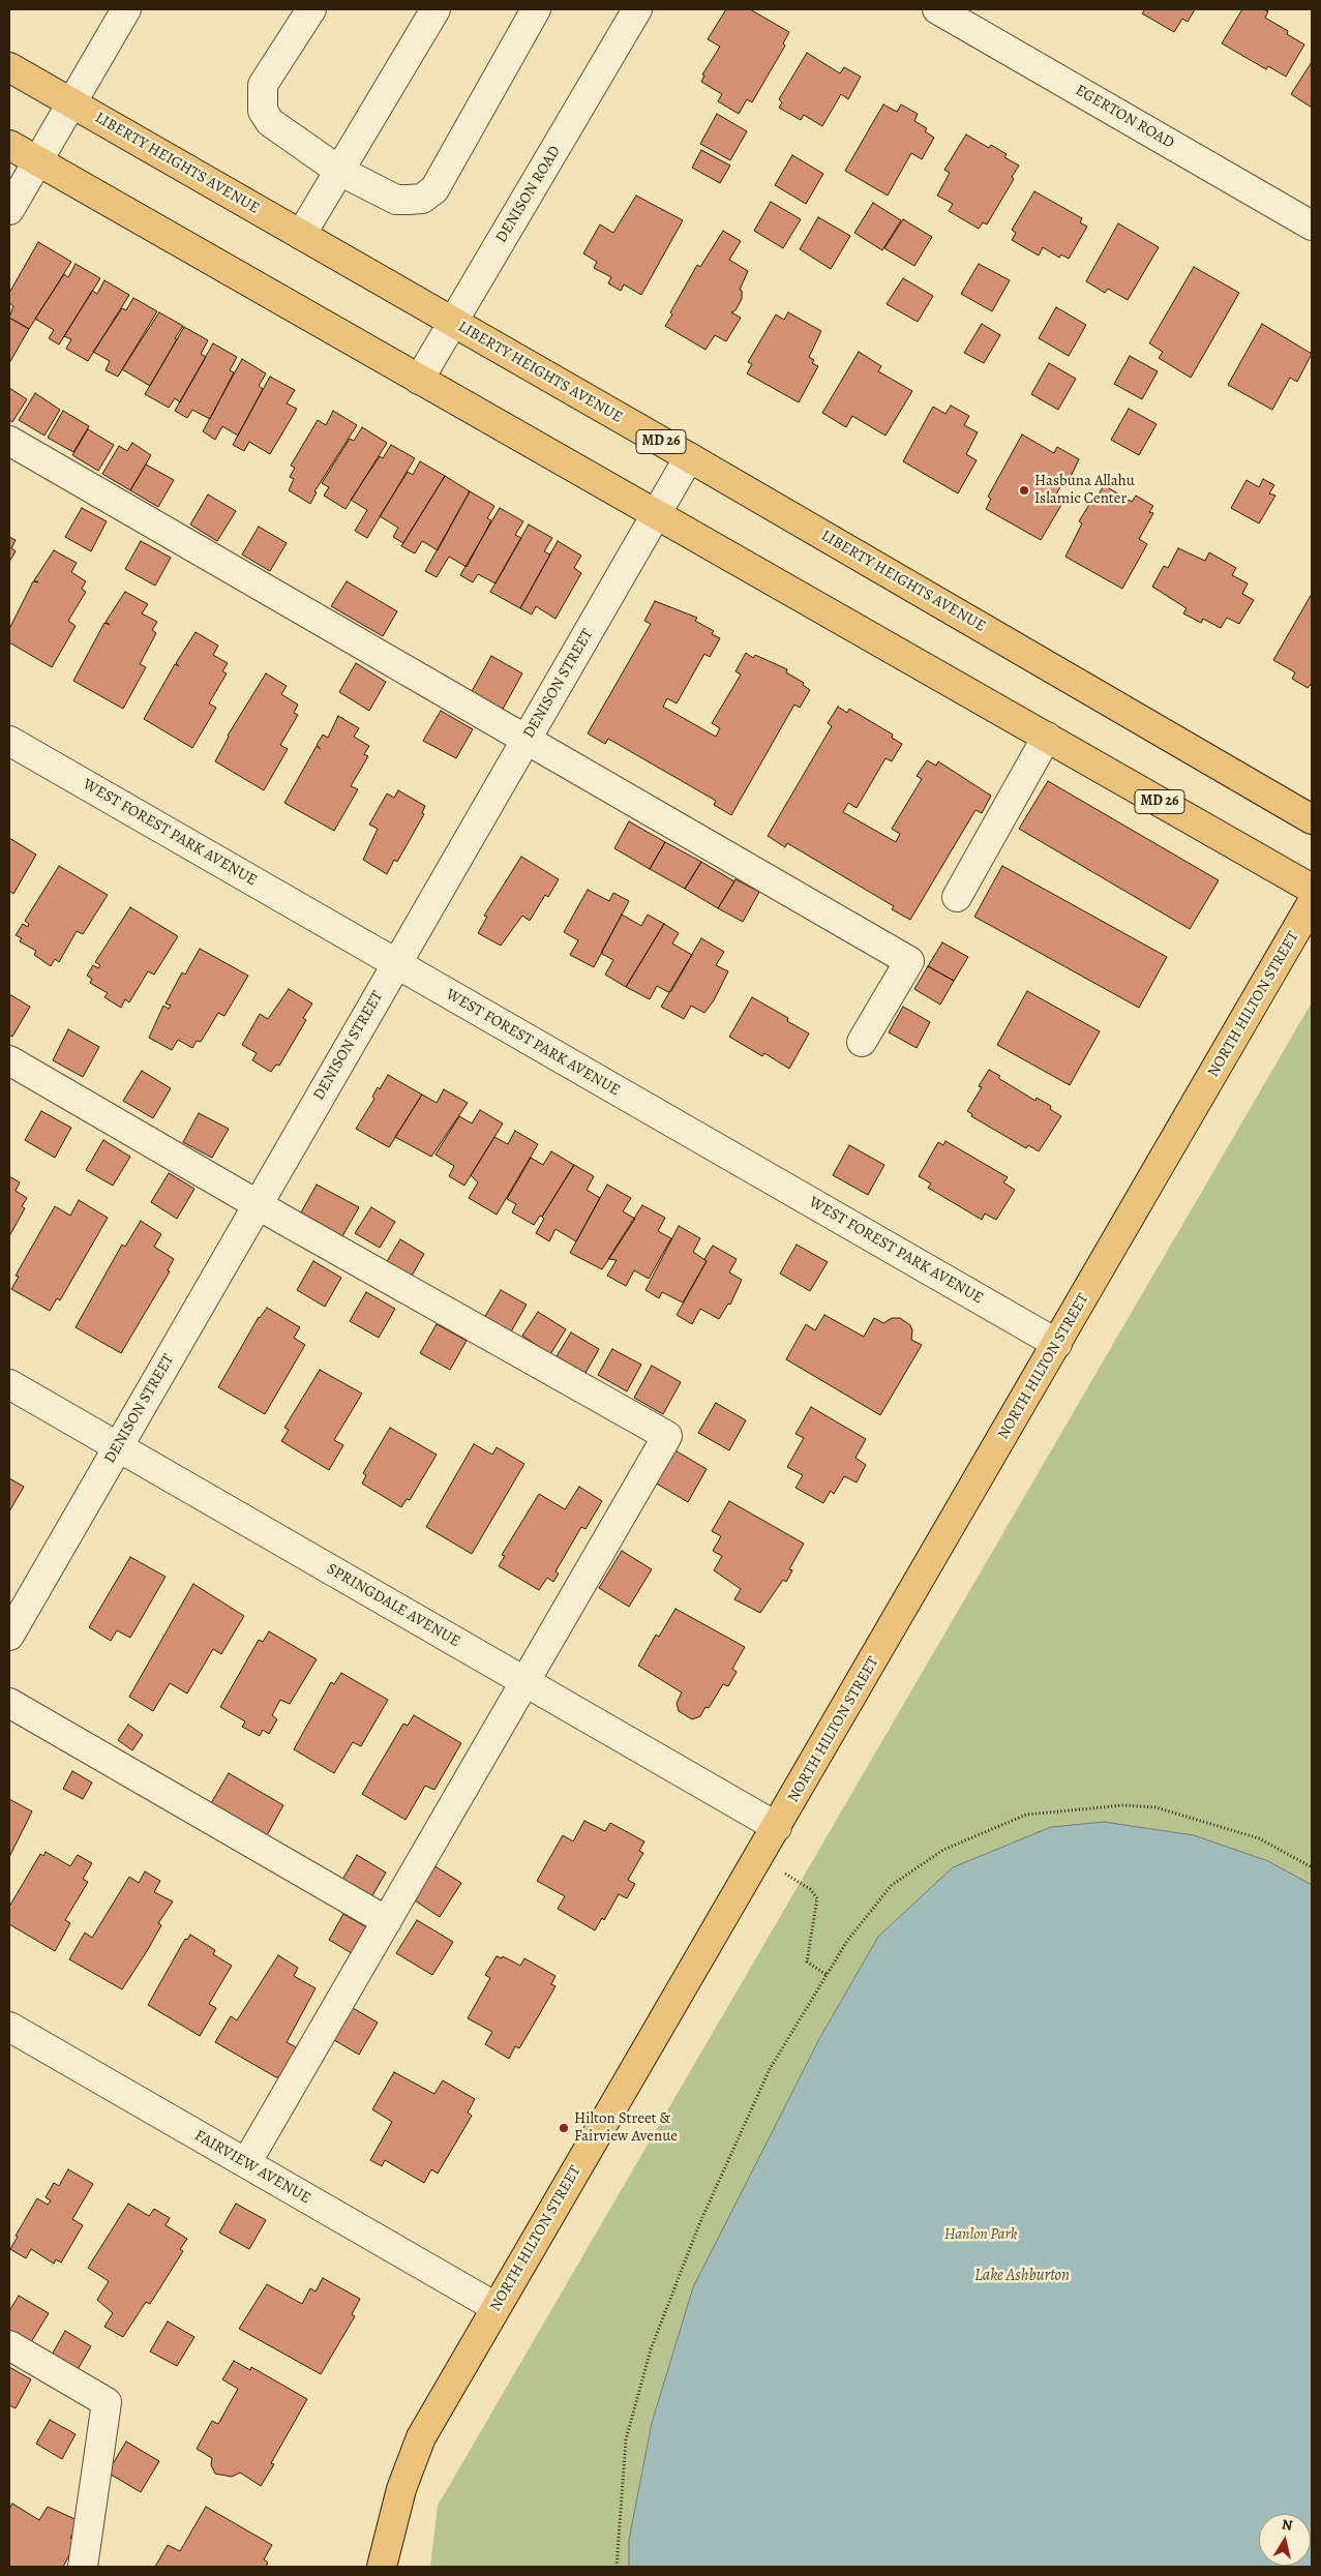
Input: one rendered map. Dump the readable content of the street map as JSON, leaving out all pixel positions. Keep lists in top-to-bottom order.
{
  "streets": {
    "main road": ["LIBERTY HEIGHTS AVENUE", "MD 26", "NORTH HILTON STREET"],
    "street": [
      "EGERTON ROAD",
      "DENISON ROAD",
      "DENISON STREET",
      "WEST FOREST PARK AVENUE",
      "SPRINGDALE AVENUE",
      "FAIRVIEW AVENUE"
    ]
  },
  "crossings": [
    ["LIBERTY HEIGHTS AVENUE", "DENISON ROAD"],
    ["LIBERTY HEIGHTS AVENUE", "DENISON STREET"],
    ["DENISON ROAD", "MD 26"],
    ["MD 26", "DENISON STREET"],
    ["DENISON STREET", "WEST FOREST PARK AVENUE"],
    ["DENISON STREET", "SPRINGDALE AVENUE"],
    ["WEST FOREST PARK AVENUE", "NORTH HILTON STREET"],
    ["NORTH HILTON STREET", "SPRINGDALE AVENUE"],
    ["NORTH HILTON STREET", "FAIRVIEW AVENUE"]
  ],
  "water": ["Lake Ashburton"],
  "parks": ["Hanlon Park"],
  "places": ["Hasbuna Allahu Islamic Center", "Hilton Street & Fairview Avenue"],
  "north": "top"
}
